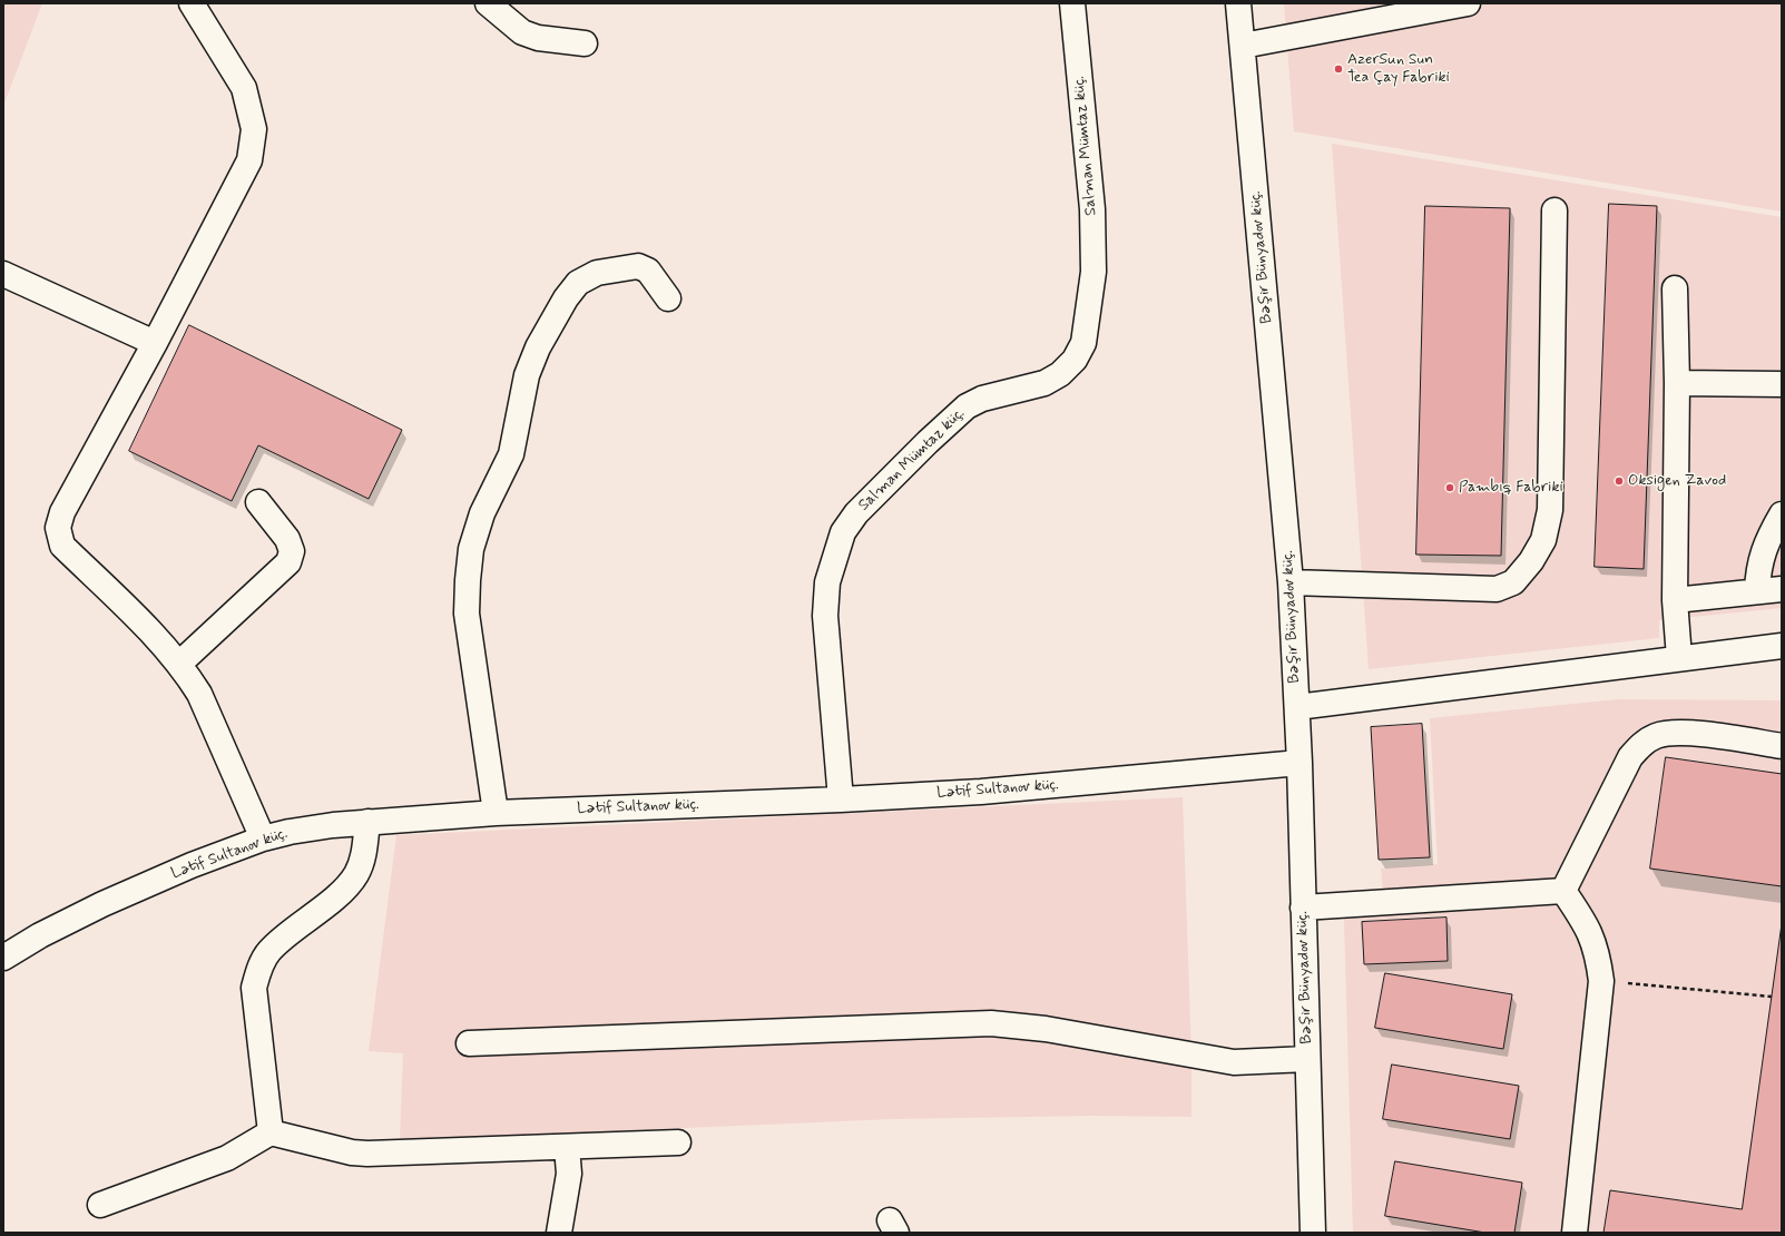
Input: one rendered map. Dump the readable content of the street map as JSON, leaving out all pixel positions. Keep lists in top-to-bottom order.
{
  "streets": {
    "street": ["Salman Mümtaz küç.", "Bəşir Bünyadov küç.", "Lətif Sultanov küç."]
  },
  "crossings": [
    ["Salman Mümtaz küç.", "Lətif Sultanov küç."],
    ["Bəşir Bünyadov küç.", "Lətif Sultanov küç."]
  ],
  "places": ["AzerSun Sun Tea Çay Fabriki", "Oksigen Zavod", "Pambıq Fabriki"]
}
